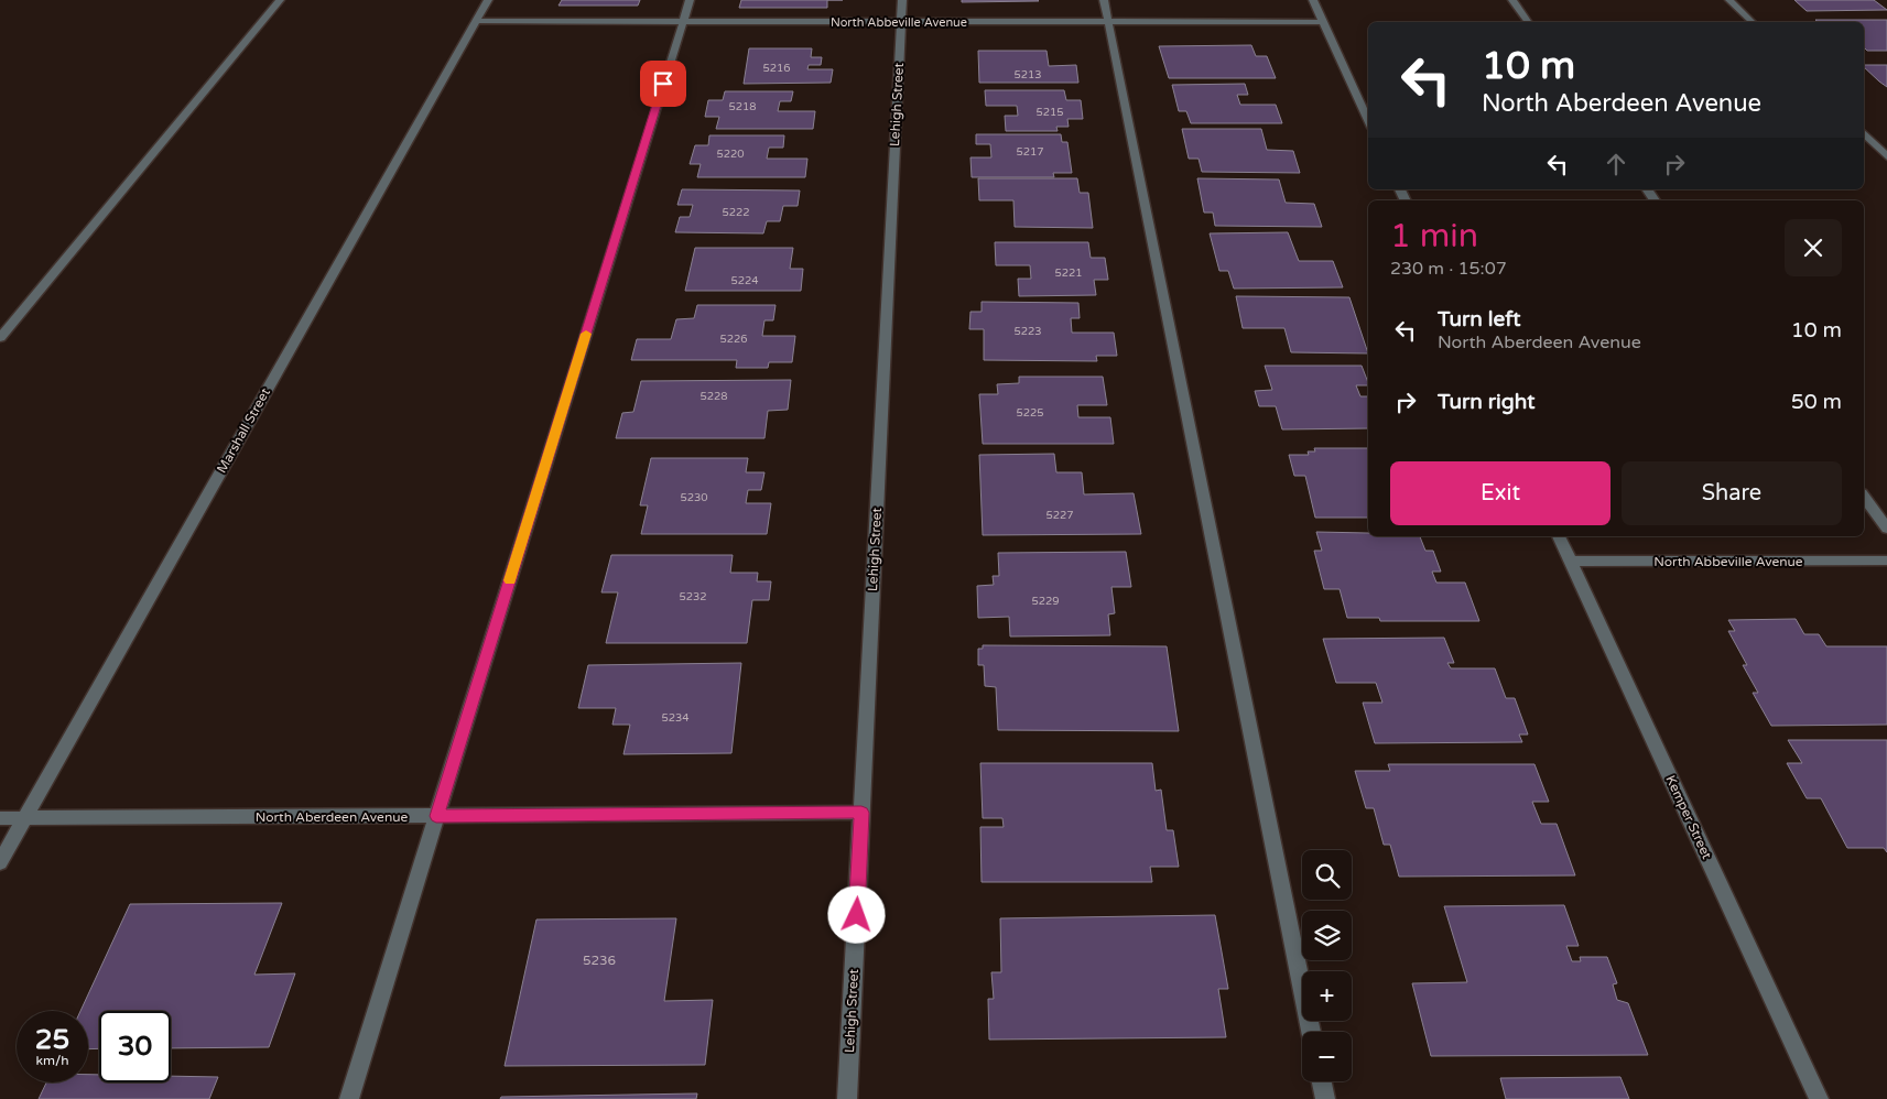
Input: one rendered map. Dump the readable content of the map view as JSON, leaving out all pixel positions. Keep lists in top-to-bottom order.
{
  "streets": {
    "street": [
      "North Abbeville Avenue",
      "Lehigh Street",
      "Marshall Street",
      "North Aberdeen Avenue",
      "Kemper Street"
    ]
  },
  "crossings": [
    ["North Abbeville Avenue", "Lehigh Street"],
    ["North Abbeville Avenue", "Marshall Street"],
    ["North Abbeville Avenue", "Kemper Street"],
    ["Lehigh Street", "North Aberdeen Avenue"],
    ["Marshall Street", "North Aberdeen Avenue"]
  ],
  "house_numbers": [
    "5216",
    "5213",
    "5218",
    "5215",
    "5217",
    "5220",
    "5222",
    "5221",
    "5224",
    "5223",
    "5226",
    "5228",
    "5225",
    "5230",
    "5227",
    "5232",
    "5229",
    "5234",
    "5236"
  ],
  "page": {
    "turn": ["10 m", "North Aberdeen Avenue"],
    "heading": ["1 min", "230 m · 15:07"],
    "list": [
      {
        "name": "Turn left",
        "note": "North Aberdeen Avenue",
        "value": "10 m"
      },
      {
        "name": "Turn right",
        "value": "50 m"
      }
    ],
    "buttons": ["Exit", "Share"],
    "map_buttons": ["+", "−"],
    "speed": "25 km/h",
    "limit": "30"
  }
}
